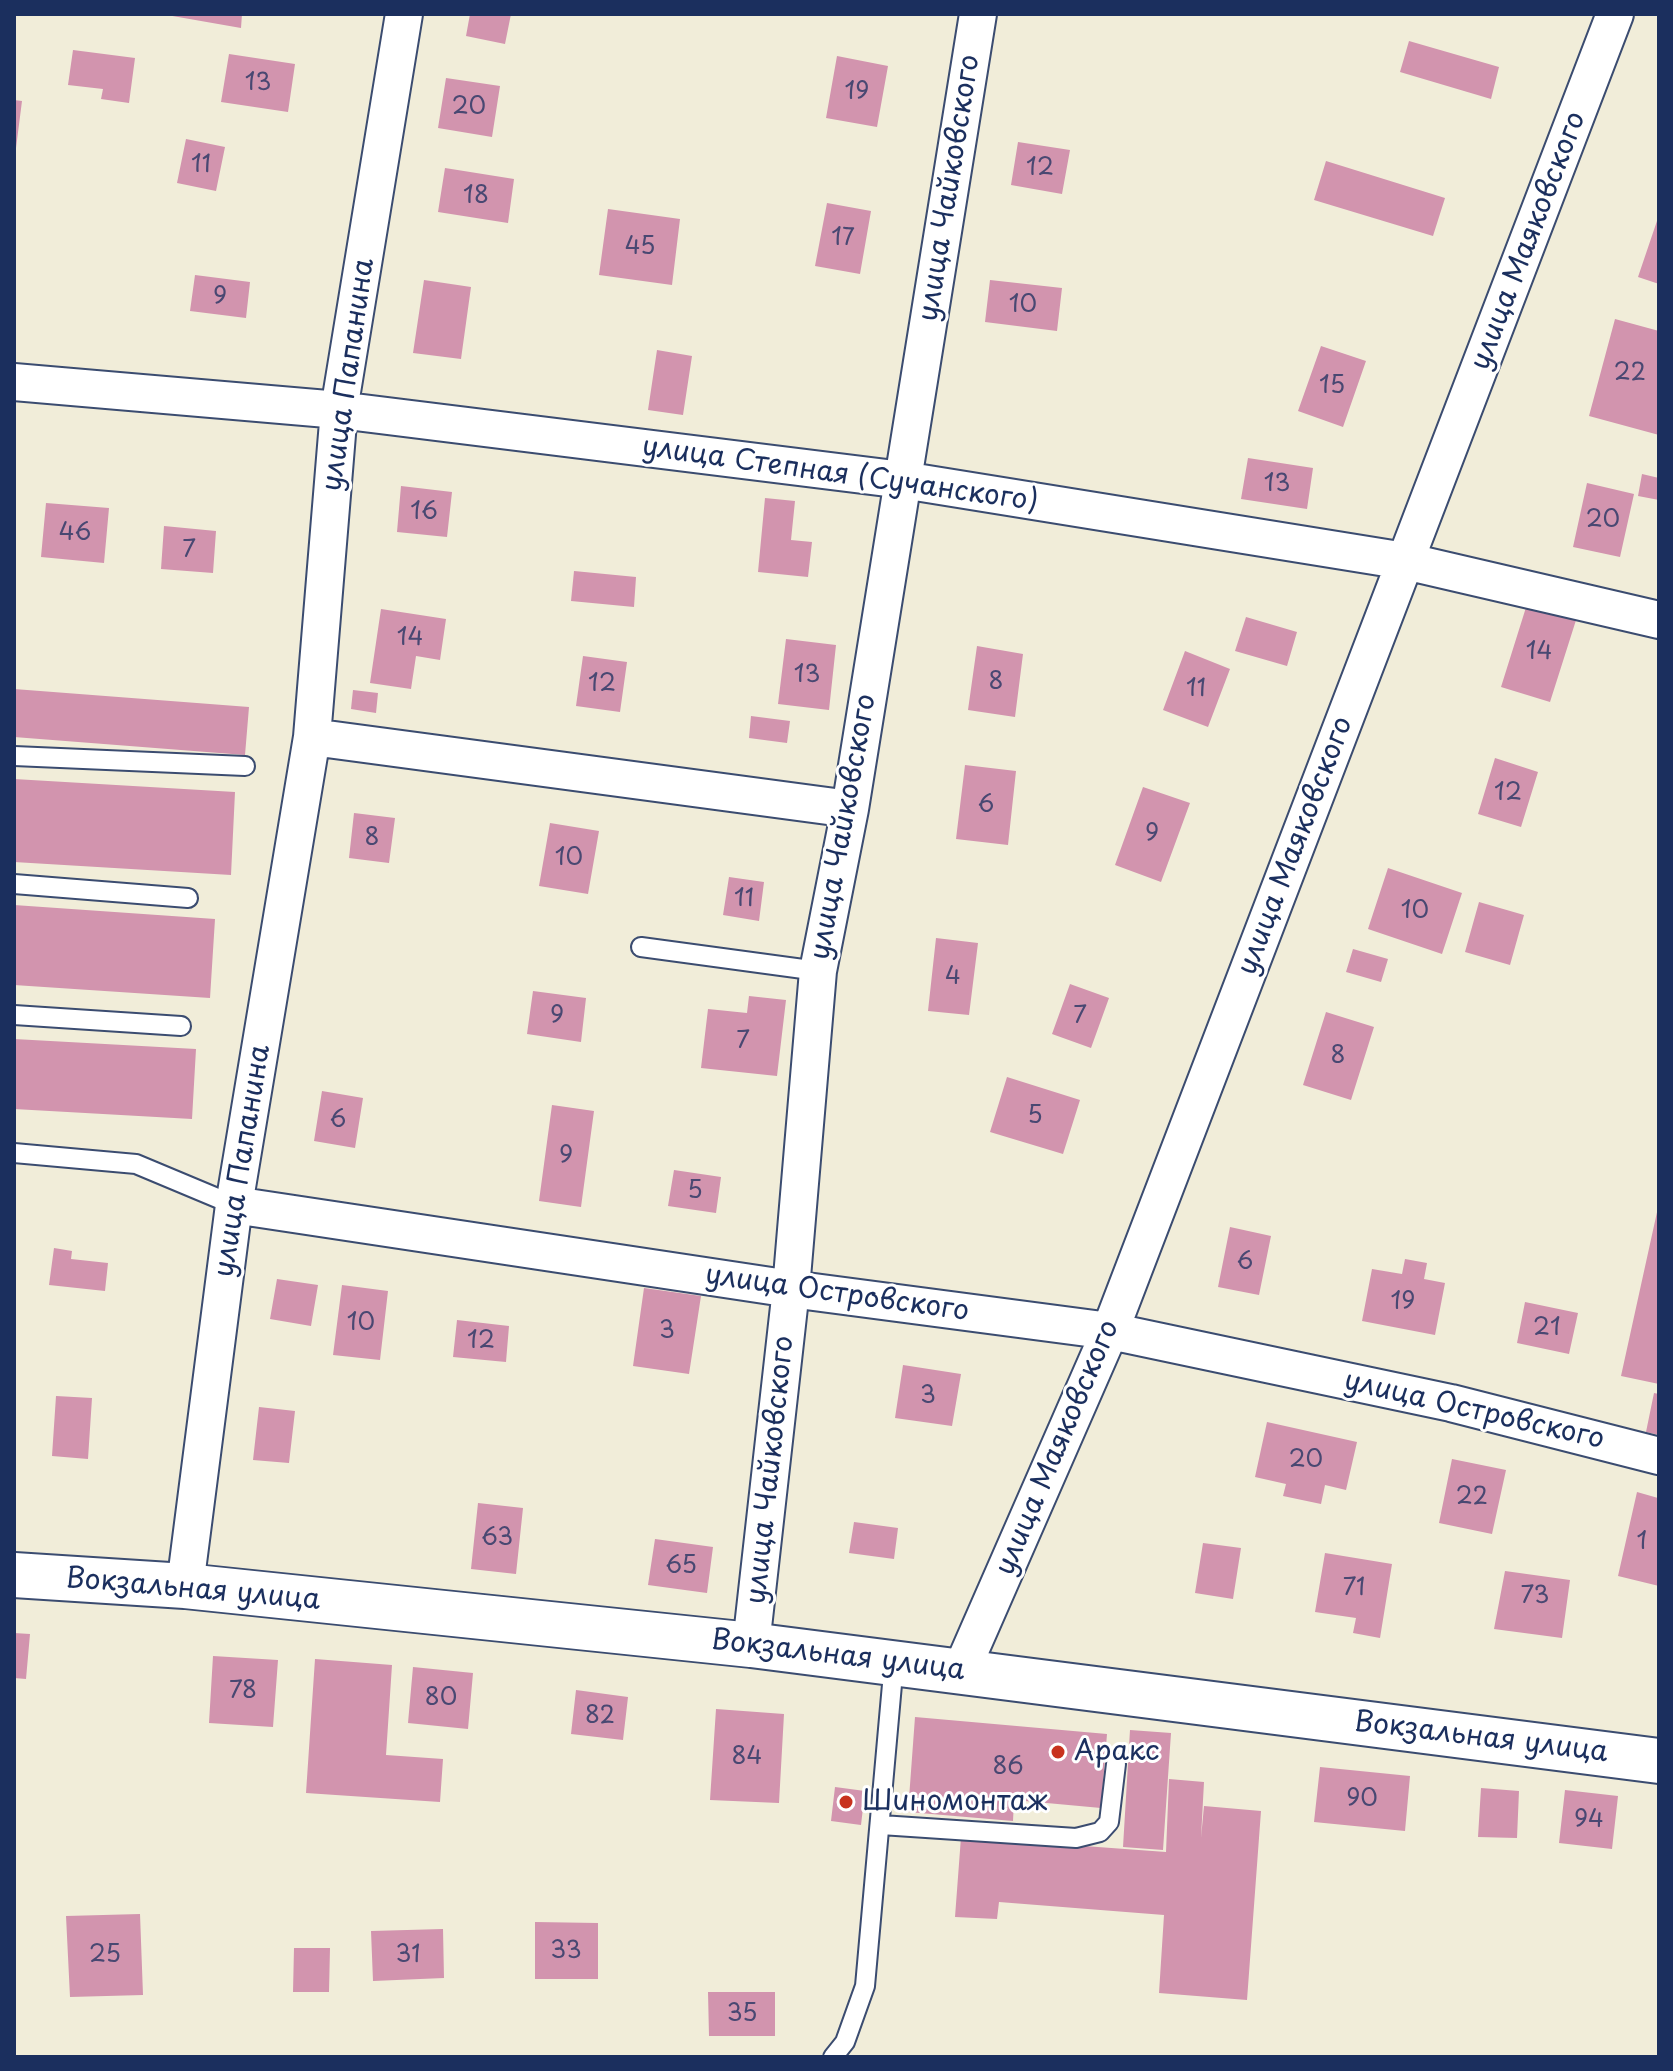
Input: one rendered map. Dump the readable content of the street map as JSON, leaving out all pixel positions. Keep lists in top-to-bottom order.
{
  "streets": {
    "main road": ["Вокзальная улица"],
    "street": [
      "улица Чайковского",
      "улица Маяковского",
      "улица Папанина",
      "улица Степная (Сучанского)",
      "улица Островского"
    ]
  },
  "crossings": [
    ["улица Чайковского", "улица Степная (Сучанского)"],
    ["улица Чайковского", "улица Островского"],
    ["улица Чайковского", "Вокзальная улица"],
    ["улица Маяковского", "улица Степная (Сучанского)"],
    ["улица Маяковского", "улица Островского"],
    ["улица Маяковского", "Вокзальная улица"],
    ["улица Папанина", "улица Степная (Сучанского)"],
    ["улица Папанина", "улица Островского"],
    ["улица Папанина", "Вокзальная улица"]
  ],
  "places": ["Аракс", "Шиномонтаж"],
  "house_numbers": [
    "13",
    "19",
    "20",
    "11",
    "12",
    "18",
    "17",
    "45",
    "9",
    "10",
    "22",
    "15",
    "13",
    "16",
    "20",
    "46",
    "7",
    "14",
    "14",
    "13",
    "8",
    "12",
    "11",
    "12",
    "6",
    "9",
    "8",
    "10",
    "11",
    "10",
    "4",
    "9",
    "7",
    "7",
    "8",
    "5",
    "6",
    "9",
    "5",
    "6",
    "19",
    "10",
    "21",
    "3",
    "12",
    "3",
    "20",
    "22",
    "63",
    "1",
    "65",
    "71",
    "73",
    "78",
    "80",
    "82",
    "84",
    "86",
    "90",
    "94",
    "33",
    "25",
    "31",
    "35"
  ]
}
